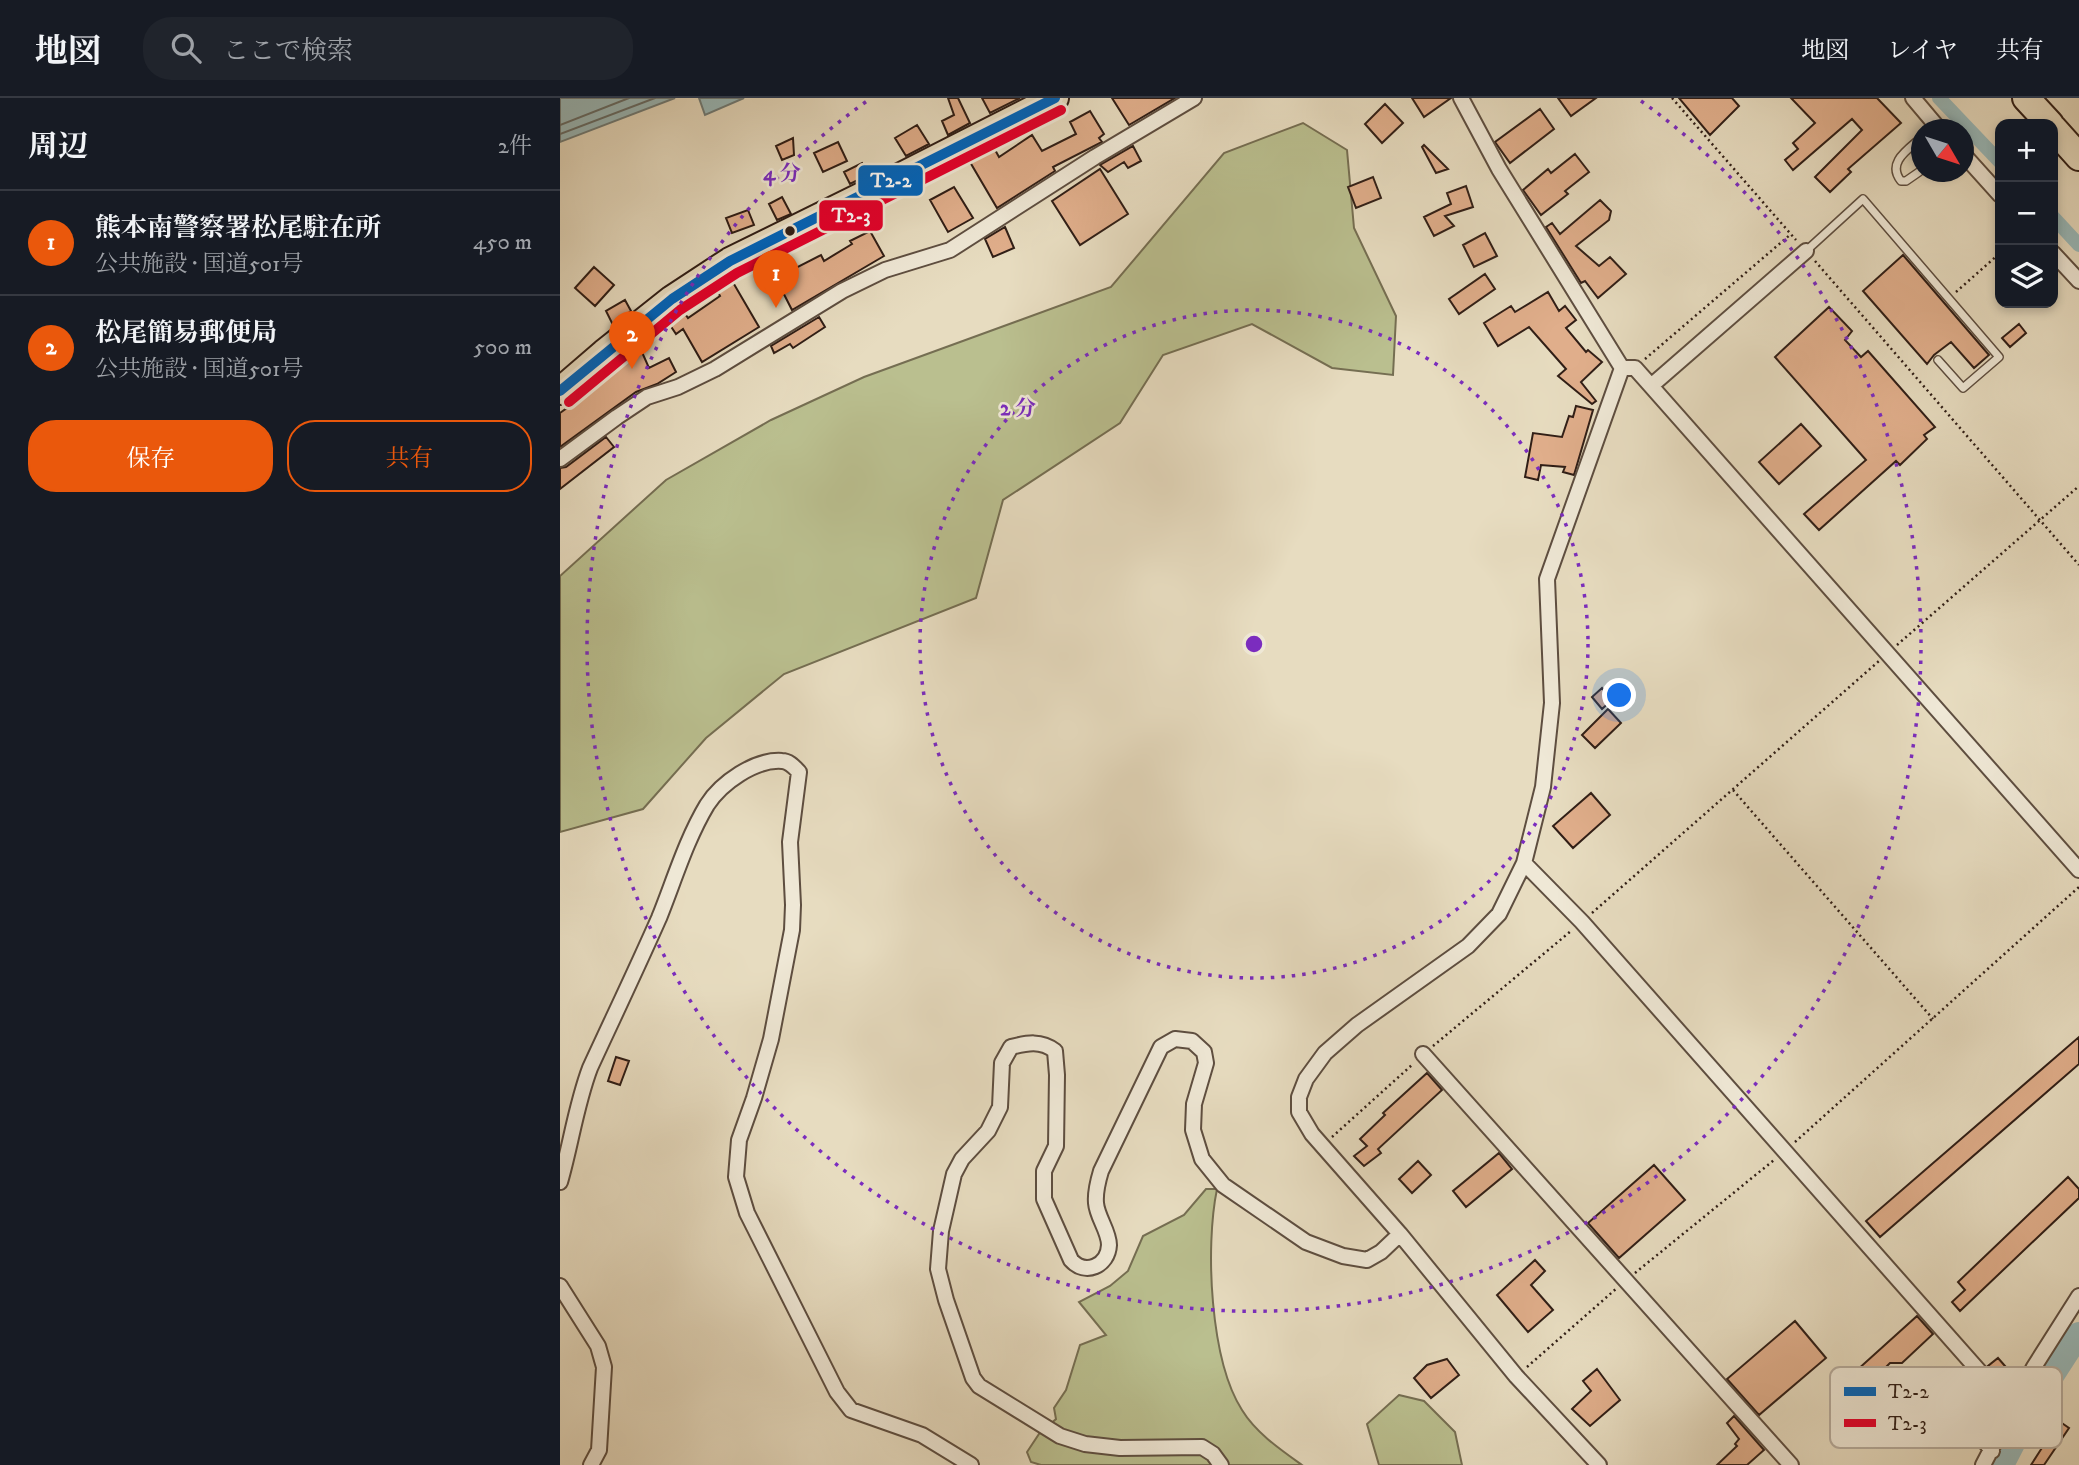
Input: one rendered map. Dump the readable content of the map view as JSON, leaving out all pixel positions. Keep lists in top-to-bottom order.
{
  "lines": ["transit line T2-2", "transit line T2-3"],
  "legend": ["T2-2", "T2-3"],
  "north": "bottom right",
  "page": {
    "header": "地図",
    "search": "ここで検索",
    "nav": ["地図", "レイヤ", "共有"],
    "heading": ["周辺", "2件"],
    "map_buttons": ["+", "−"],
    "list": [
      {
        "mark": "1",
        "name": "熊本南警察署松尾駐在所",
        "note": "公共施設 · 国道501号",
        "value": "450 m"
      },
      {
        "mark": "2",
        "name": "松尾簡易郵便局",
        "note": "公共施設 · 国道501号",
        "value": "500 m"
      }
    ],
    "pins": ["1", "2"],
    "buttons": ["保存", "共有"]
  },
  "rings": ["4 分", "2 分"]
}
